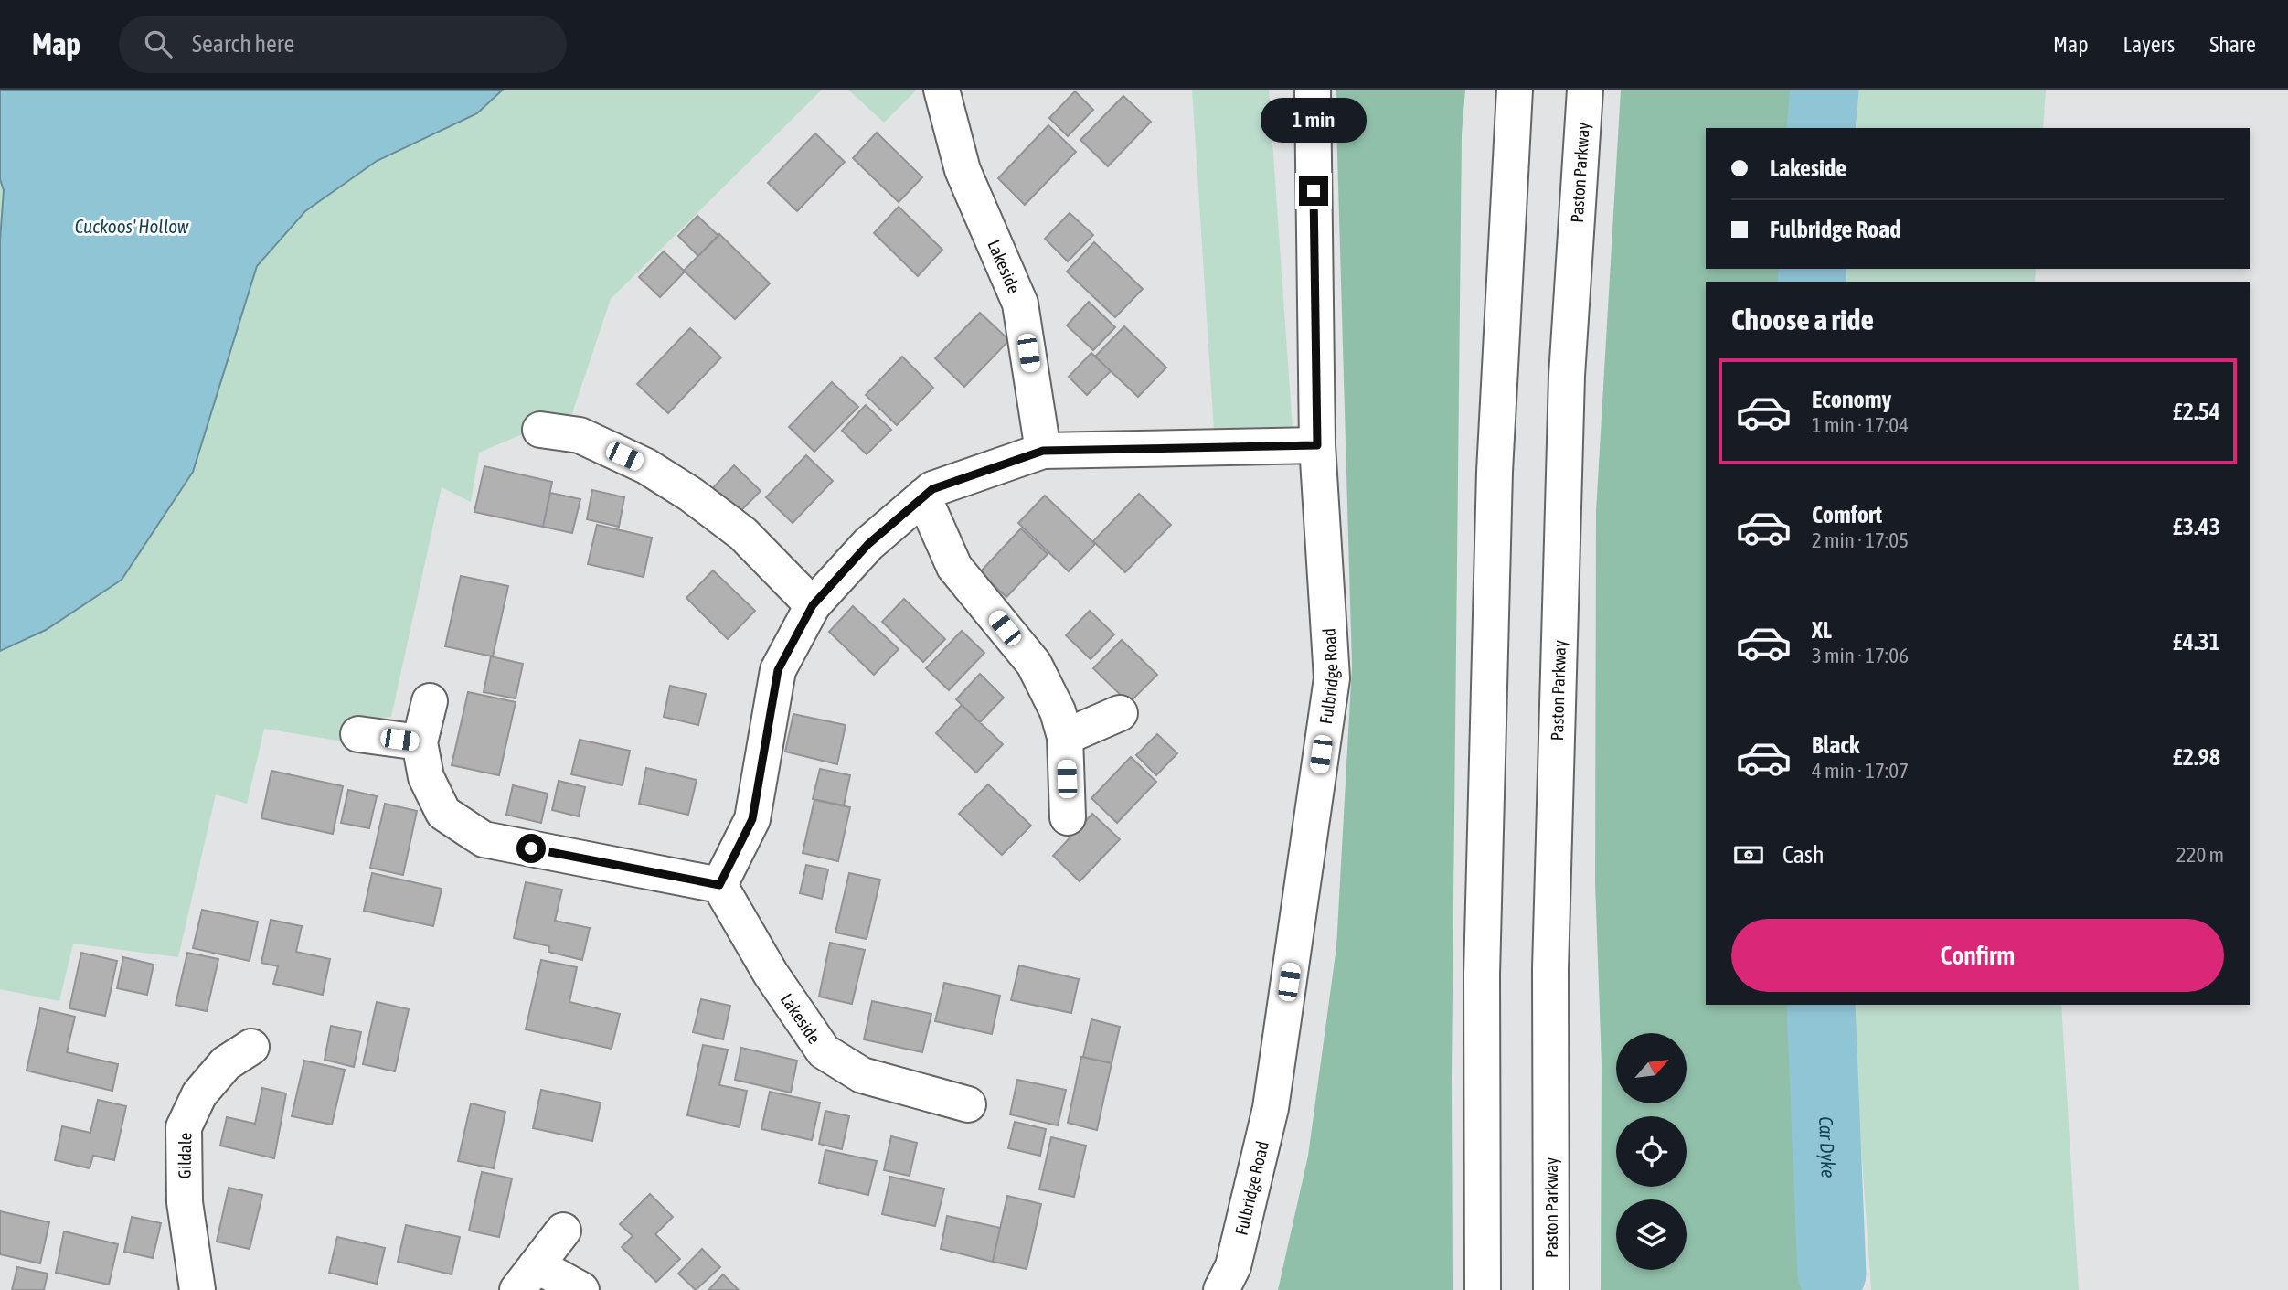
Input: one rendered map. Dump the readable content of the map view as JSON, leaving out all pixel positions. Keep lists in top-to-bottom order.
{
  "streets": {
    "main road": [
      "Paston Parkway",
      "Lakeside",
      "Fulbridge Road",
      "Gildale"
    ]
  },
  "water": ["Cuckoos' Hollow", "Car Dyke"],
  "north": "top right",
  "page": {
    "header": "Map",
    "search": "Search here",
    "nav": ["Map", "Layers", "Share"],
    "bubble": "1 min",
    "banner": ["Lakeside", "Fulbridge Road"],
    "heading": "Choose a ride",
    "list": [
      {
        "name": "Economy",
        "note": "1 min · 17:04",
        "value": "£2.54"
      },
      {
        "name": "Comfort",
        "note": "2 min · 17:05",
        "value": "£3.43"
      },
      {
        "name": "XL",
        "note": "3 min · 17:06",
        "value": "£4.31"
      },
      {
        "name": "Black",
        "note": "4 min · 17:07",
        "value": "£2.98"
      }
    ],
    "pay": ["Cash", "220 m"],
    "buttons": "Confirm"
  }
}
